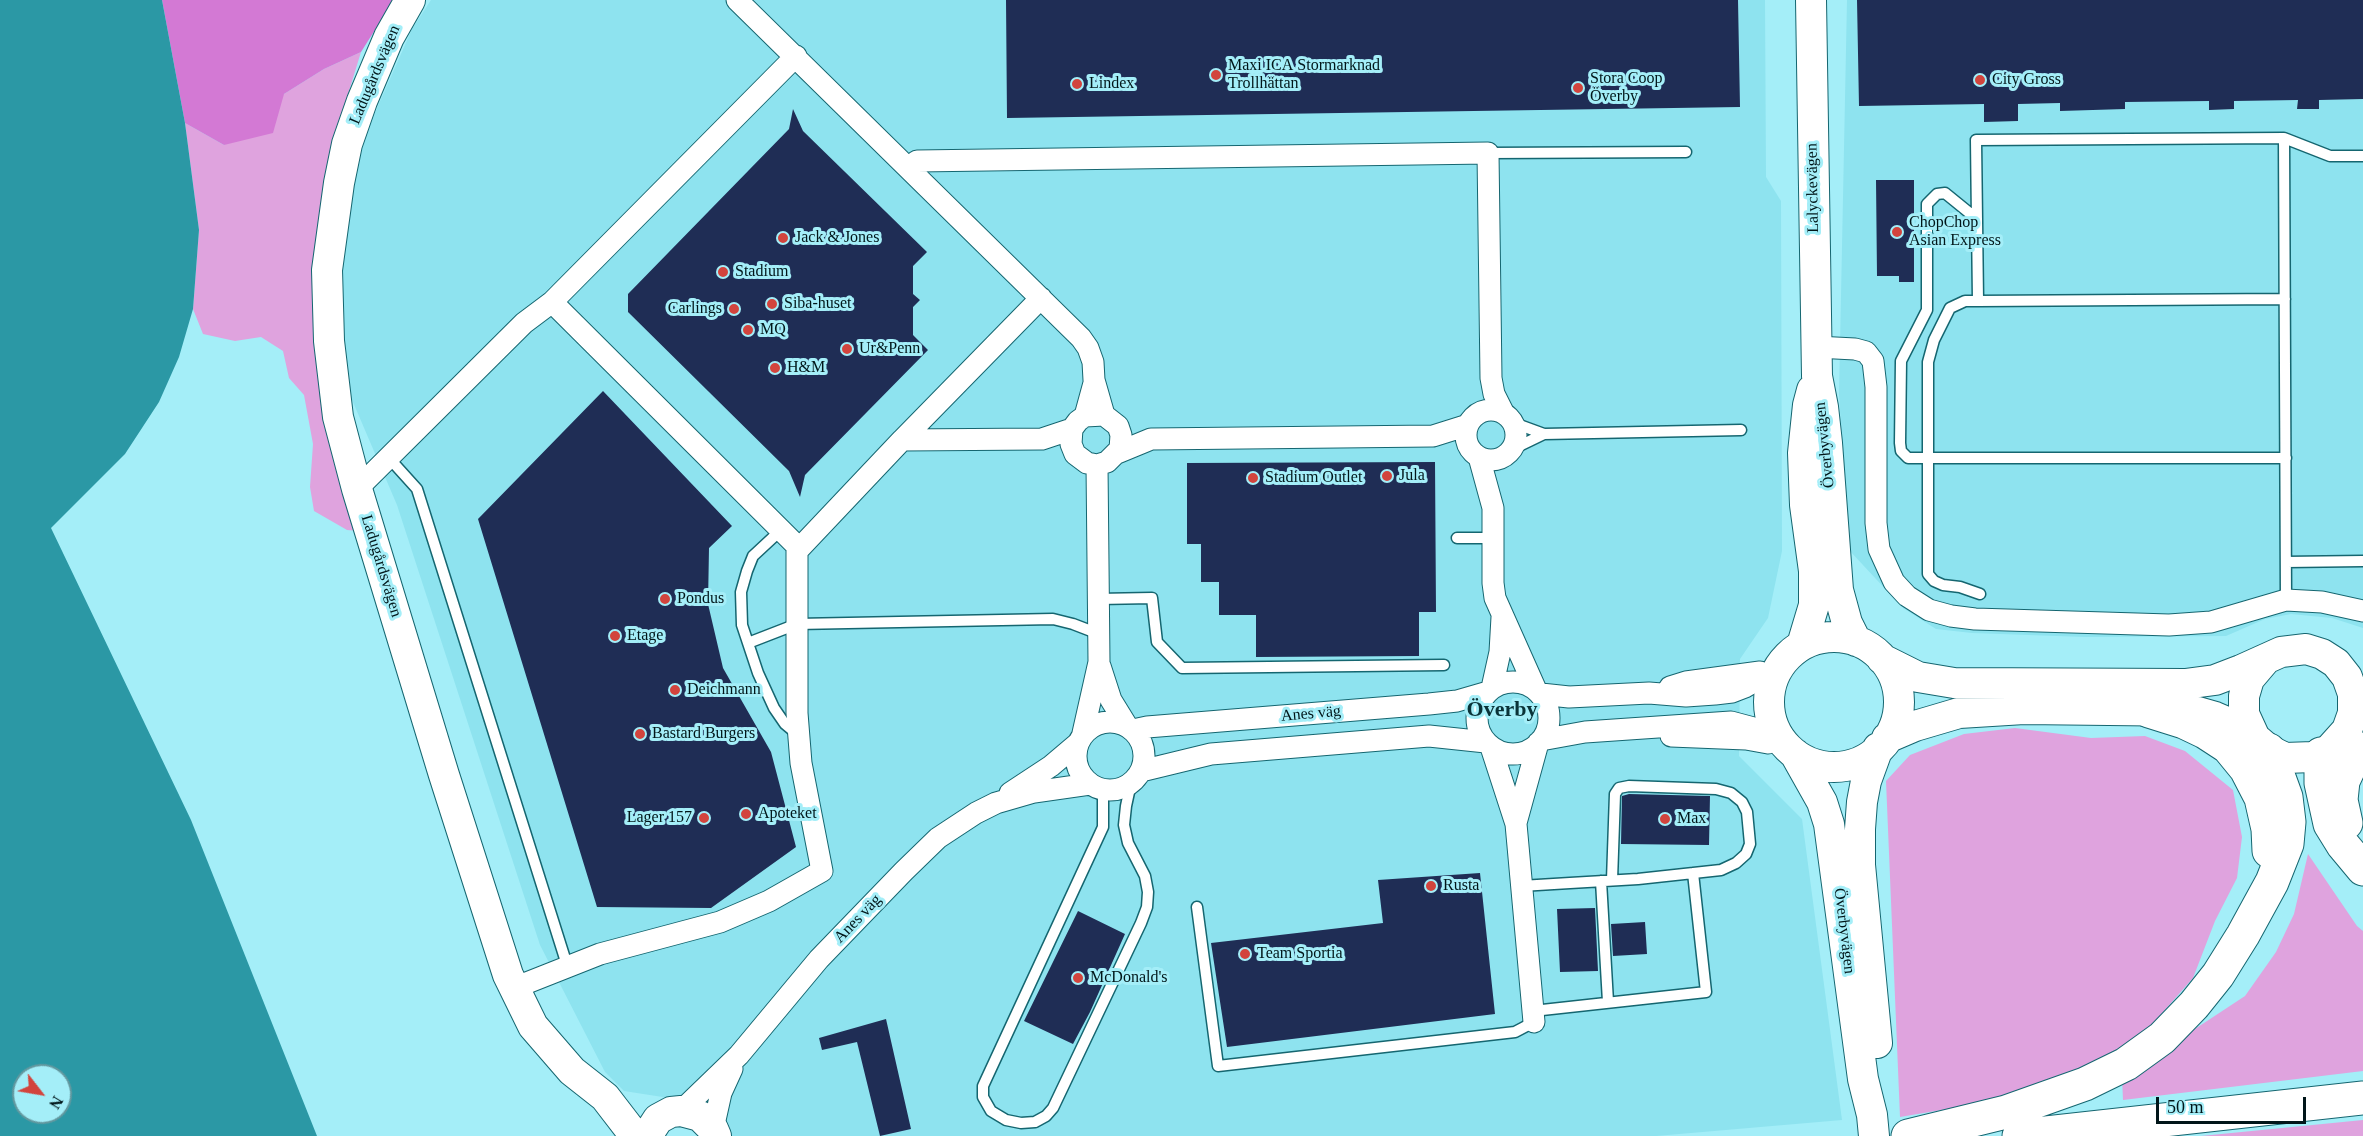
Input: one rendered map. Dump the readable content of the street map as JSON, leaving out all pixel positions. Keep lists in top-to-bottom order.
{
  "streets": {
    "main road": ["Ladugårdsvägen", "Lalyckevägen", "Överbyvägen"],
    "street": ["Anes väg"]
  },
  "crossings": [
    ["Ladugårdsvägen", "Anes väg"],
    ["Lalyckevägen", "Överbyvägen"]
  ],
  "districts": ["Överby"],
  "places": [
    "Maxi ICA Stormarknad Trollhättan",
    "City Gross",
    "Lindex",
    "Stora Coop Överby",
    "ChopChop Asian Express",
    "Jack & Jones",
    "Stadium",
    "Siba-huset",
    "Carlings",
    "MQ",
    "Ur&Penn",
    "H&M",
    "Jula",
    "Stadium Outlet",
    "Pondus",
    "Etage",
    "Deichmann",
    "Bastard Burgers",
    "Apoteket",
    "Lager 157",
    "Max",
    "Rusta",
    "Team Sportia",
    "McDonald's"
  ],
  "scale_bar": "50 m",
  "north": "bottom right"
}
